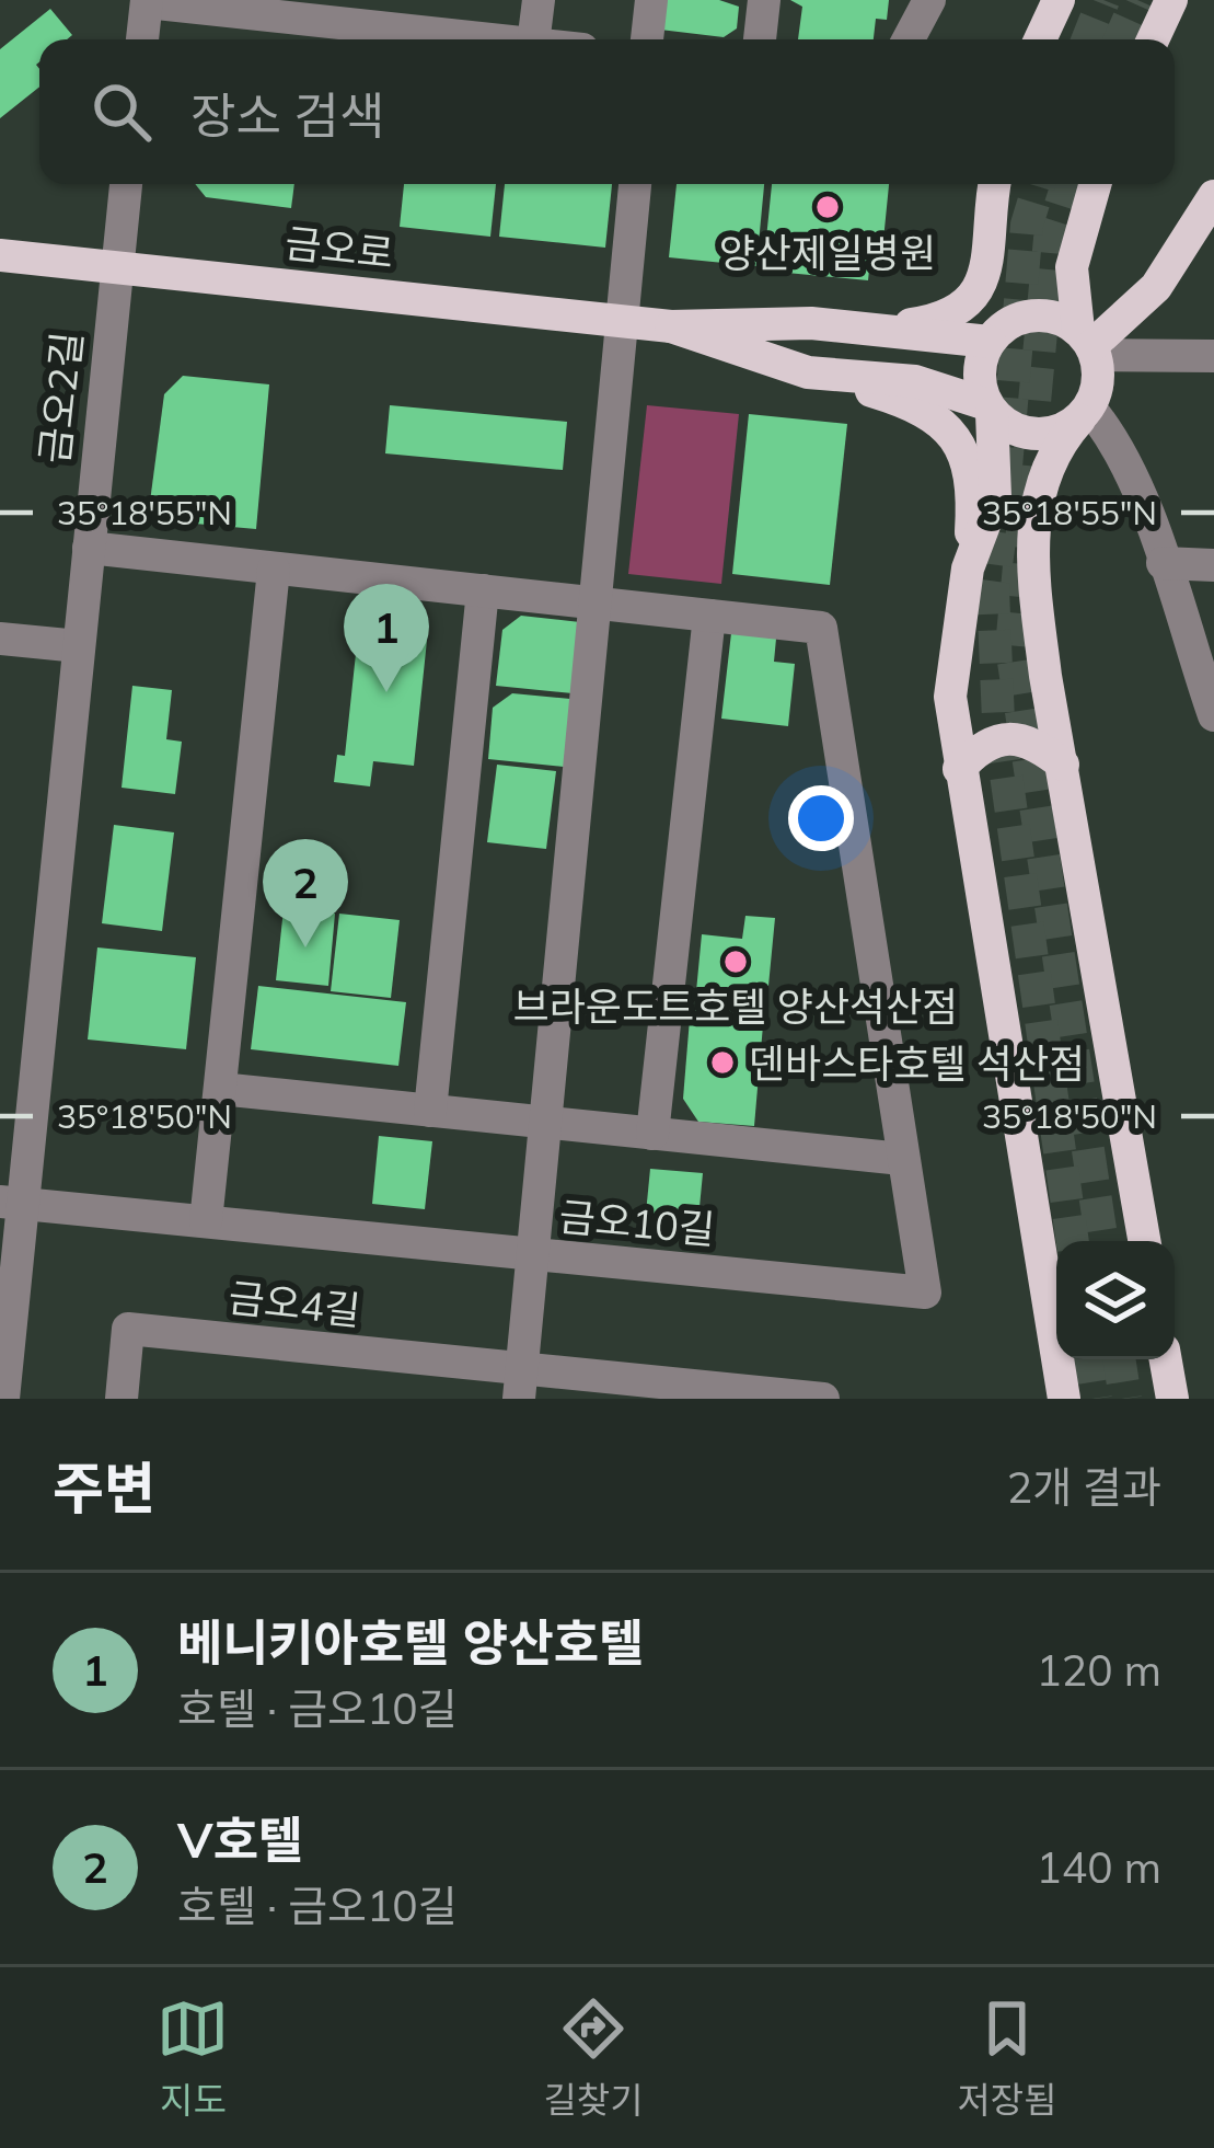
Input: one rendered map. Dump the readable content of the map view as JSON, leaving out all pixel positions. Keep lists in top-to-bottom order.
{
  "streets": {
    "main road": ["금오로"],
    "street": ["금오2길", "금오10길", "금오4길"]
  },
  "crossings": [
    ["금오로", "금오2길"],
    ["금오2길", "금오10길"]
  ],
  "places": ["양산제일병원", "브라운도트호텔 양산석산점", "덴바스타호텔 석산점"],
  "page": {
    "search": "장소 검색",
    "pins": ["1", "2"],
    "heading": ["주변", "2개 결과"],
    "list": [
      {
        "mark": "1",
        "name": "베니키아호텔 양산호텔",
        "note": "호텔 · 금오10길",
        "value": "120 m"
      },
      {
        "mark": "2",
        "name": "V호텔",
        "note": "호텔 · 금오10길",
        "value": "140 m"
      }
    ],
    "nav": ["지도", "길찾기", "저장됨"]
  },
  "coordinates": ["35°18'55\"N", "35°18'50\"N"]
}
